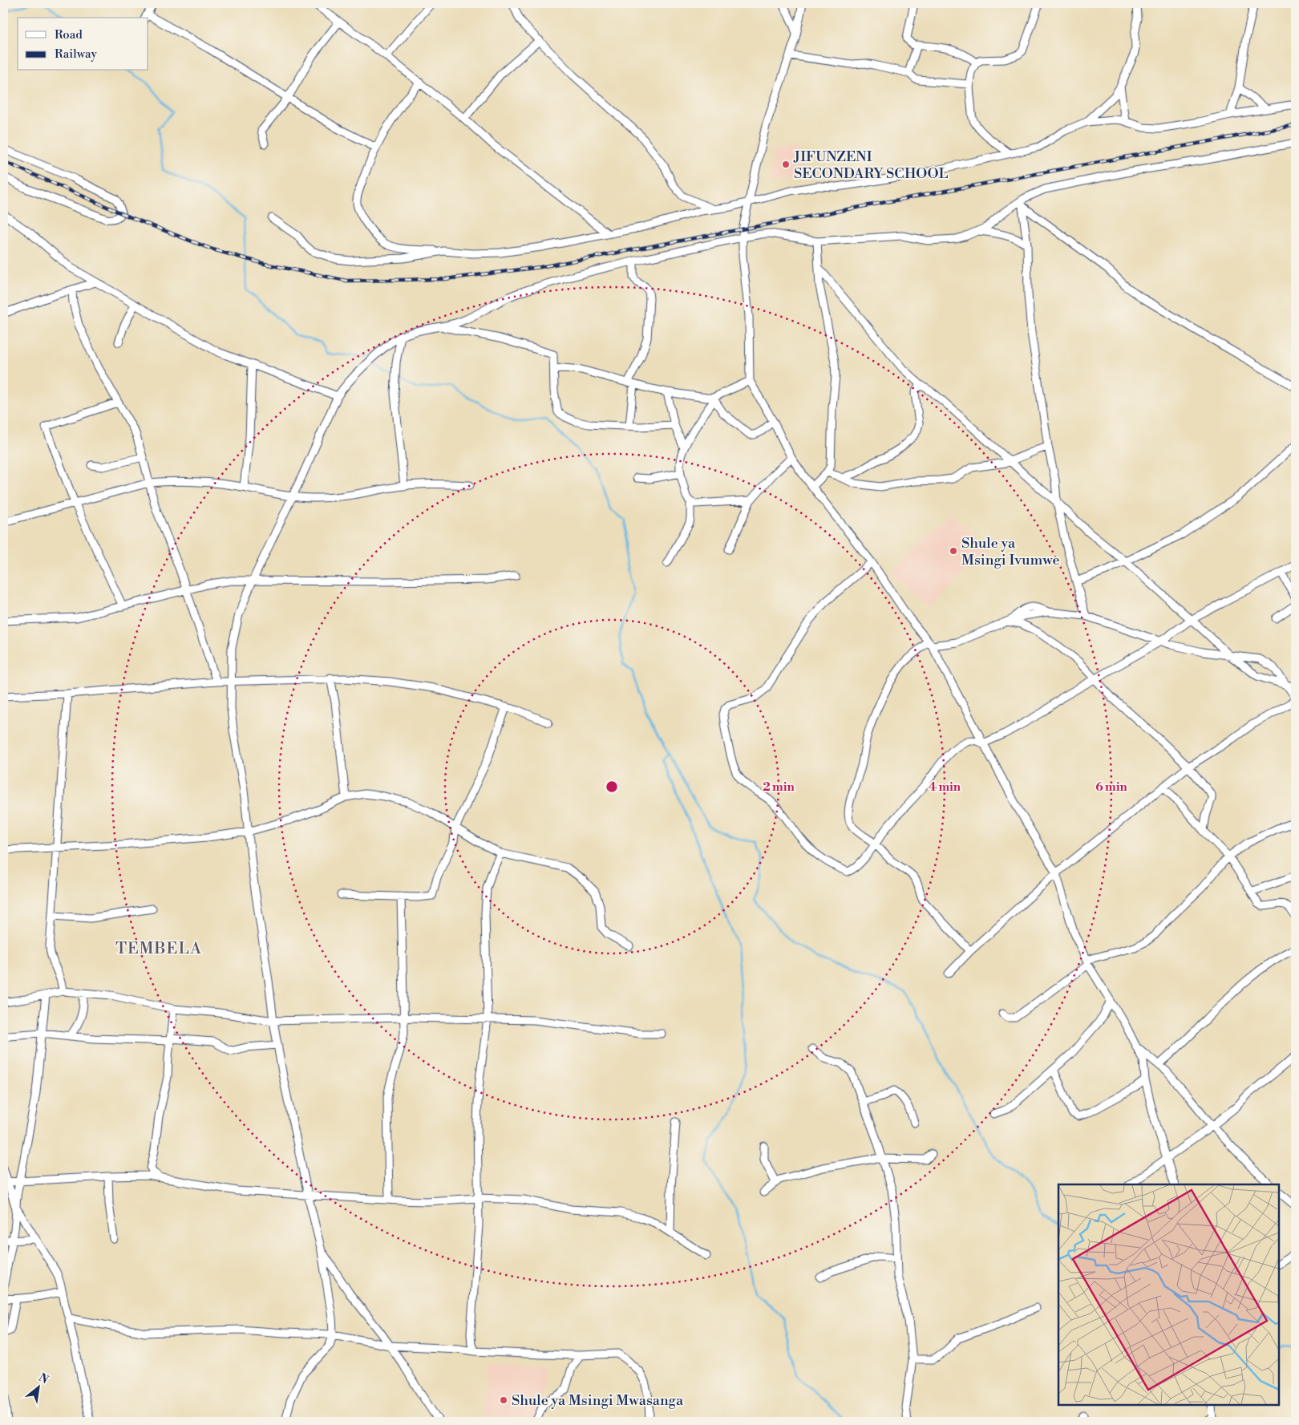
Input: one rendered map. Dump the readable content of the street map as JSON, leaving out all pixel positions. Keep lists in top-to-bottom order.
{
  "districts": ["TEMBELA"],
  "places": ["JIFUNZENI SECONDARY SCHOOL", "Shule ya Msingi Ivumwe", "Shule ya Msingi Mwasanga"],
  "legend": ["Road", "Railway"],
  "north": "top right",
  "rings": ["2 min", "4 min", "6 min"]
}
